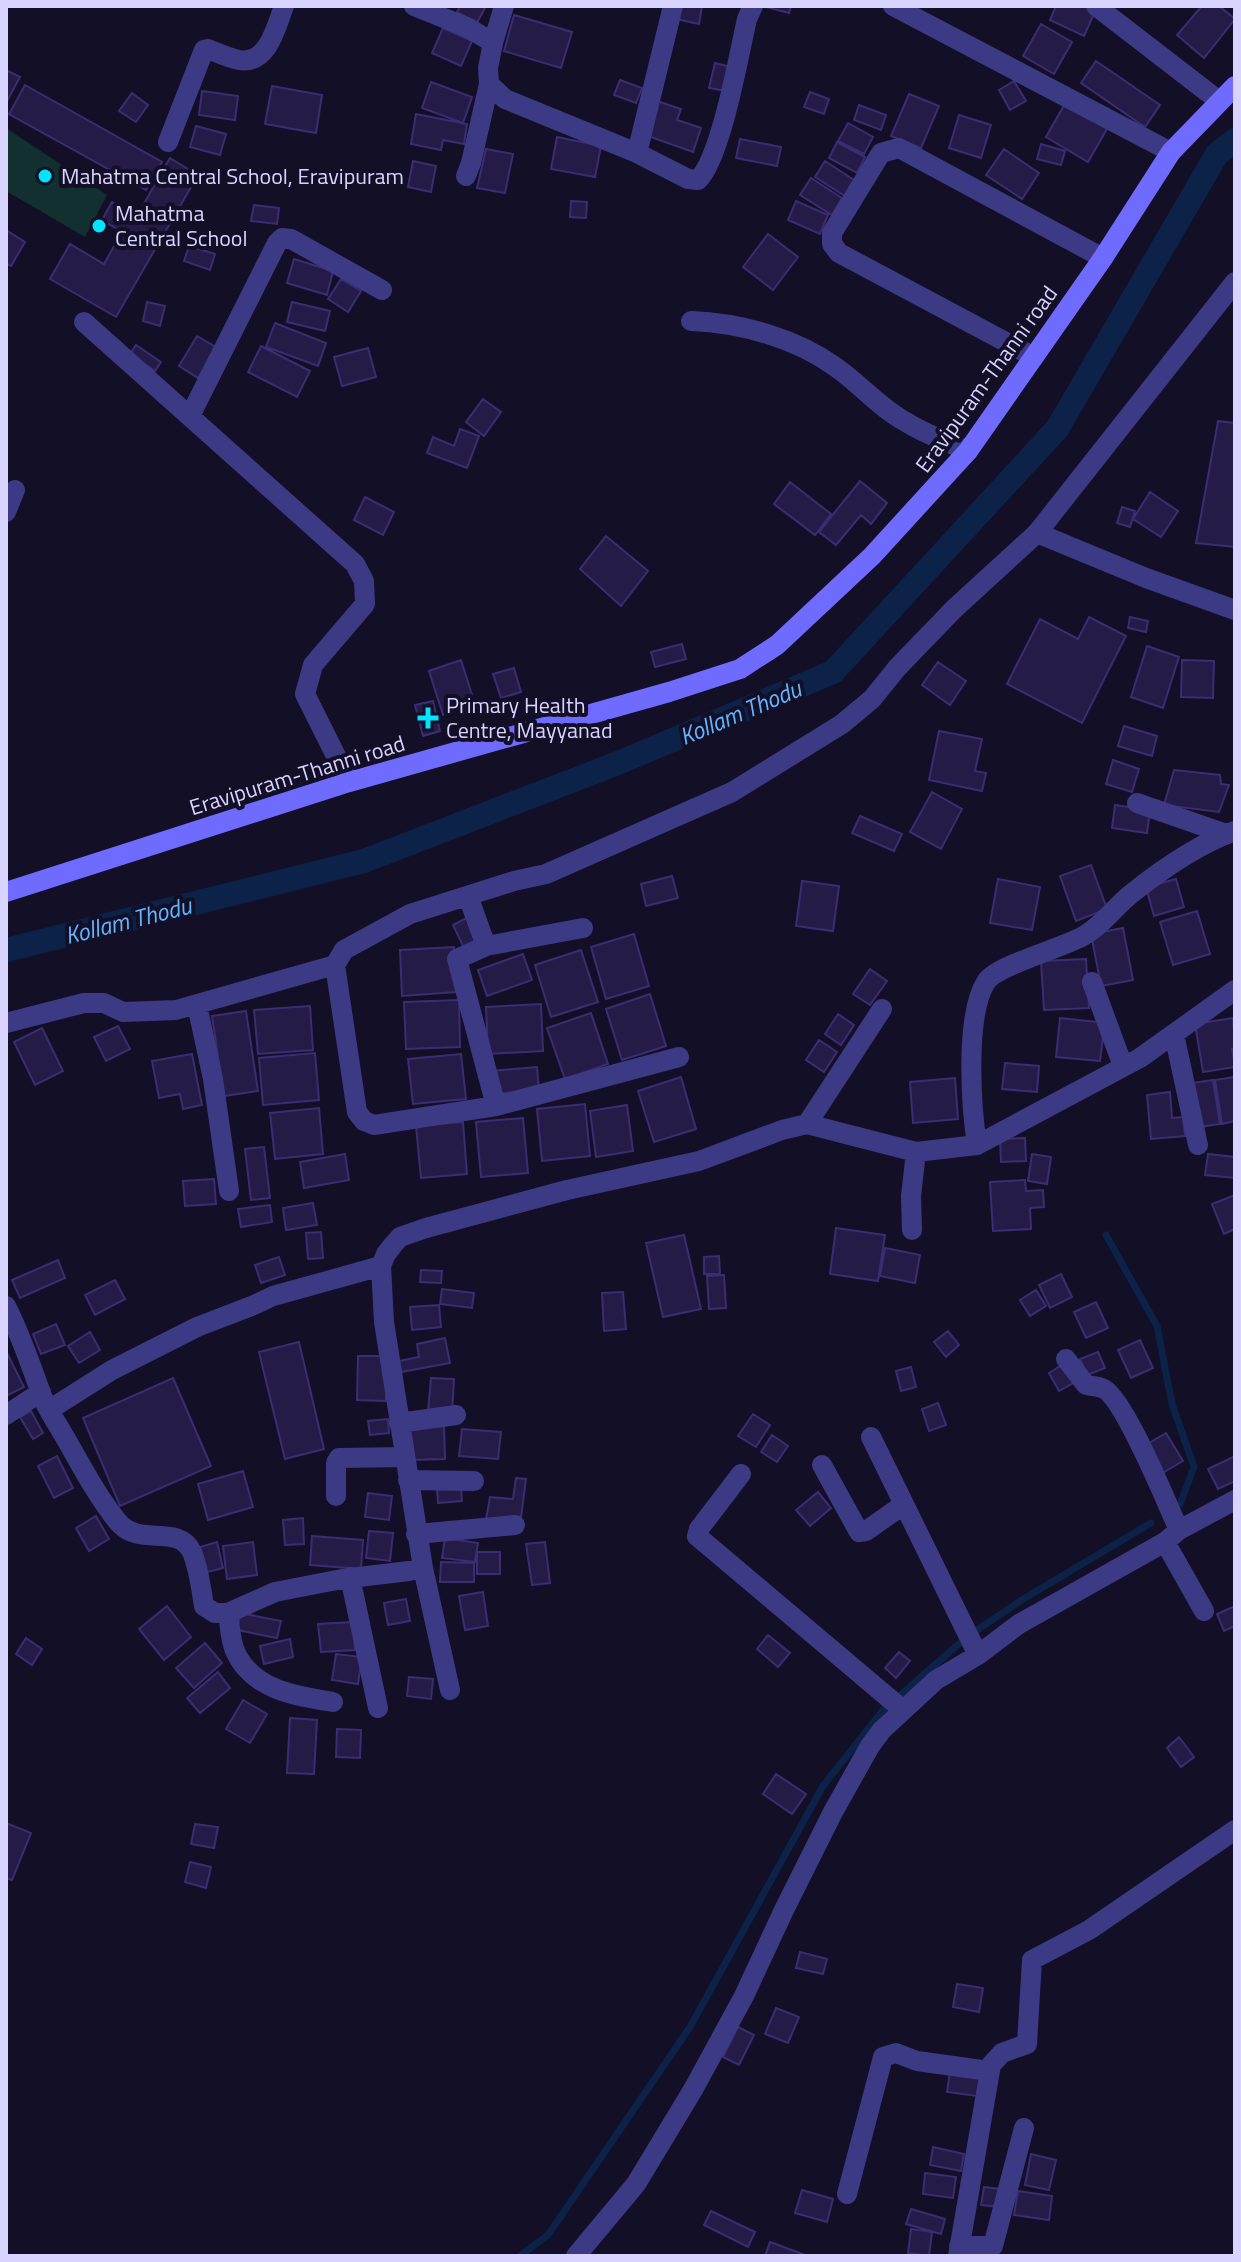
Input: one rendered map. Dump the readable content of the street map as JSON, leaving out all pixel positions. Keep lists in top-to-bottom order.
{
  "streets": {
    "main road": ["Eravipuram-Thanni road"]
  },
  "water": ["Kollam Thodu"],
  "places": {
    "other": ["Mahatma Central School, Eravipuram", "Mahatma Central School"],
    "health": ["Primary Health Centre, Mayyanad"]
  }
}
